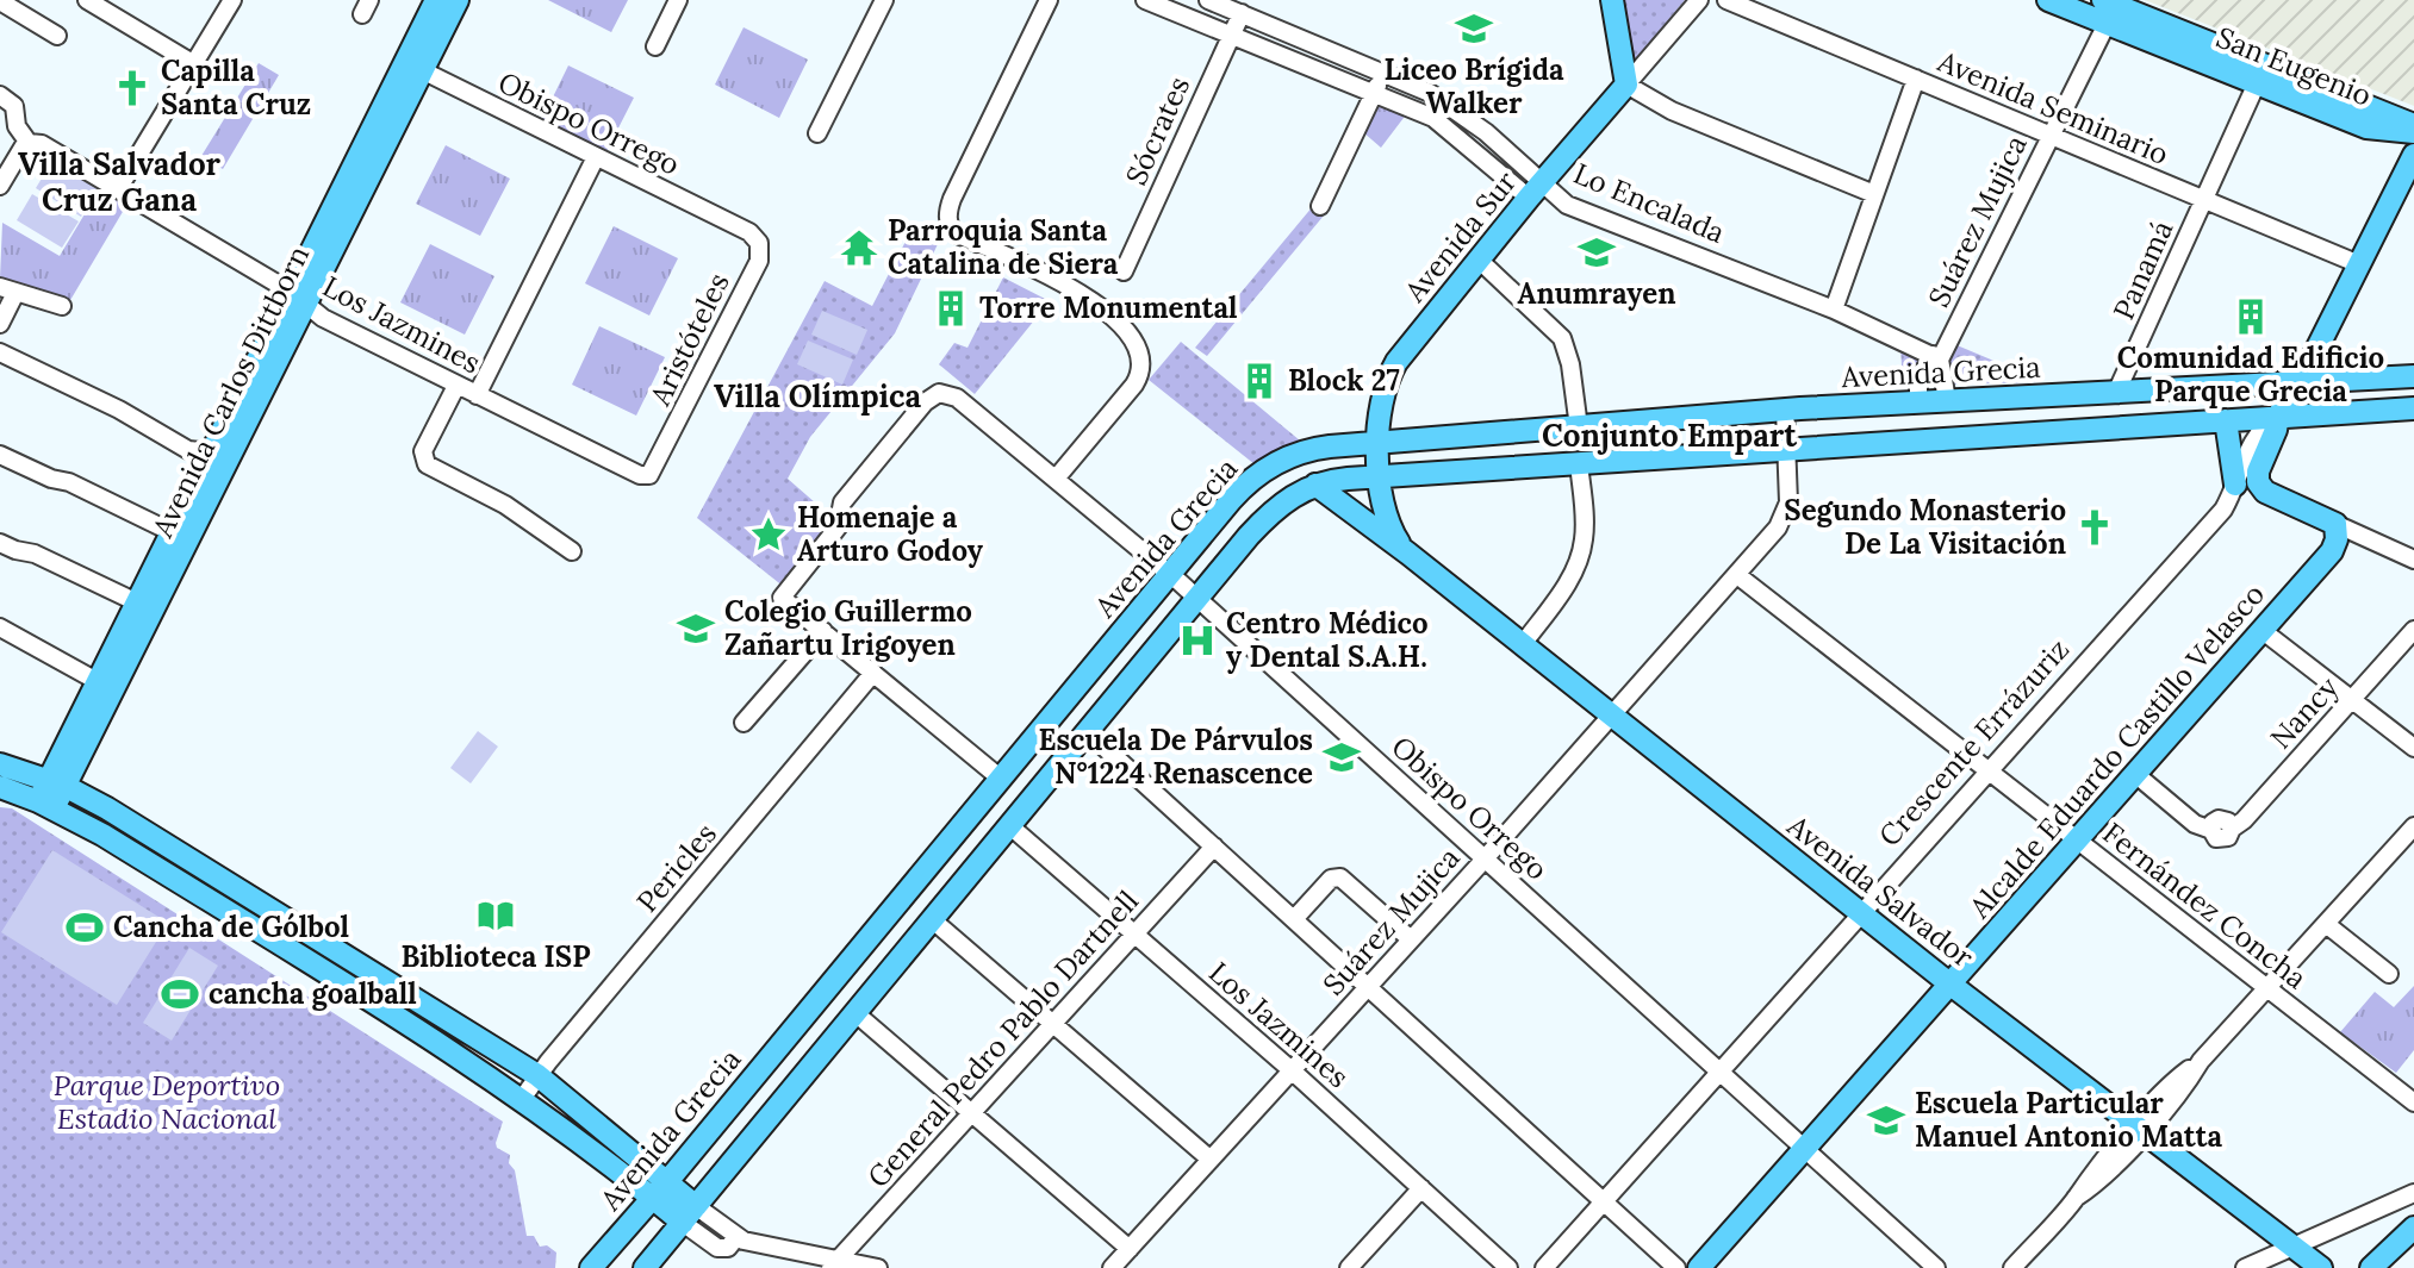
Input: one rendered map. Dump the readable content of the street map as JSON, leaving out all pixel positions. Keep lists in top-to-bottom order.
{
  "streets": {
    "main road": [
      "San Eugenio",
      "Avenida Sur",
      "Avenida Grecia",
      "Avenida Carlos Dittborn",
      "Crescente Errázuriz",
      "Alcalde Eduardo Castillo Velasco",
      "Avenida Salvador"
    ],
    "street": [
      "Avenida Seminario",
      "Obispo Orrego",
      "Sócrates",
      "Lo Encalada",
      "Suárez Mujica",
      "Panamá",
      "Los Jazmines",
      "Aristóteles",
      "Nancy",
      "Pericles",
      "Fernández Concha",
      "General Pedro Pablo Dartnell"
    ]
  },
  "crossings": [
    ["San Eugenio", "Suárez Mujica"],
    ["San Eugenio", "Panamá"],
    ["Avenida Seminario", "Suárez Mujica"],
    ["Avenida Seminario", "Panamá"],
    ["Avenida Seminario", "Crescente Errázuriz"],
    ["Obispo Orrego", "Suárez Mujica"],
    ["Obispo Orrego", "Aristóteles"],
    ["Obispo Orrego", "Avenida Grecia"],
    ["Obispo Orrego", "Avenida Carlos Dittborn"],
    ["Obispo Orrego", "Crescente Errázuriz"],
    ["Obispo Orrego", "Alcalde Eduardo Castillo Velasco"],
    ["Sócrates", "Lo Encalada"],
    ["Lo Encalada", "Suárez Mujica"],
    ["Lo Encalada", "Avenida Sur"],
    ["Suárez Mujica", "Los Jazmines"],
    ["Suárez Mujica", "Avenida Grecia"],
    ["Suárez Mujica", "Avenida Salvador"],
    ["Suárez Mujica", "Fernández Concha"],
    ["Avenida Sur", "Avenida Grecia"],
    ["Avenida Sur", "Avenida Salvador"],
    ["Panamá", "Avenida Grecia"],
    ["Los Jazmines", "Aristóteles"],
    ["Los Jazmines", "Avenida Grecia"],
    ["Los Jazmines", "Avenida Carlos Dittborn"],
    ["Los Jazmines", "General Pedro Pablo Dartnell"],
    ["Avenida Grecia", "Crescente Errázuriz"],
    ["Avenida Grecia", "Avenida Salvador"],
    ["Nancy", "Alcalde Eduardo Castillo Velasco"],
    ["Crescente Errázuriz", "Avenida Salvador"],
    ["Crescente Errázuriz", "Fernández Concha"],
    ["Alcalde Eduardo Castillo Velasco", "Avenida Salvador"],
    ["Alcalde Eduardo Castillo Velasco", "Fernández Concha"]
  ],
  "districts": ["Villa Salvador Cruz Gana", "Villa Olímpica", "Conjunto Empart"],
  "parks": ["Parque Deportivo Estadio Nacional"],
  "places": {
    "school or university": [
      "Liceo Brígida Walker",
      "Anumrayen",
      "Colegio Guillermo Zañartu Irigoyen",
      "Escuela De Párvulos N°1224 Renascence",
      "Escuela Particular Manuel Antonio Matta"
    ],
    "church": ["Capilla Santa Cruz", "Segundo Monasterio De La Visitación"],
    "temple": ["Parroquia Santa Catalina de Siera"],
    "building": ["Torre Monumental", "Comunidad Edificio Parque Grecia", "Block 27"],
    "place": ["Homenaje a Arturo Godoy"],
    "hospital": ["Centro Médico y Dental S.A.H."],
    "library": ["Biblioteca ISP"],
    "sports": ["Cancha de Gólbol", "cancha goalball"]
  }
}
